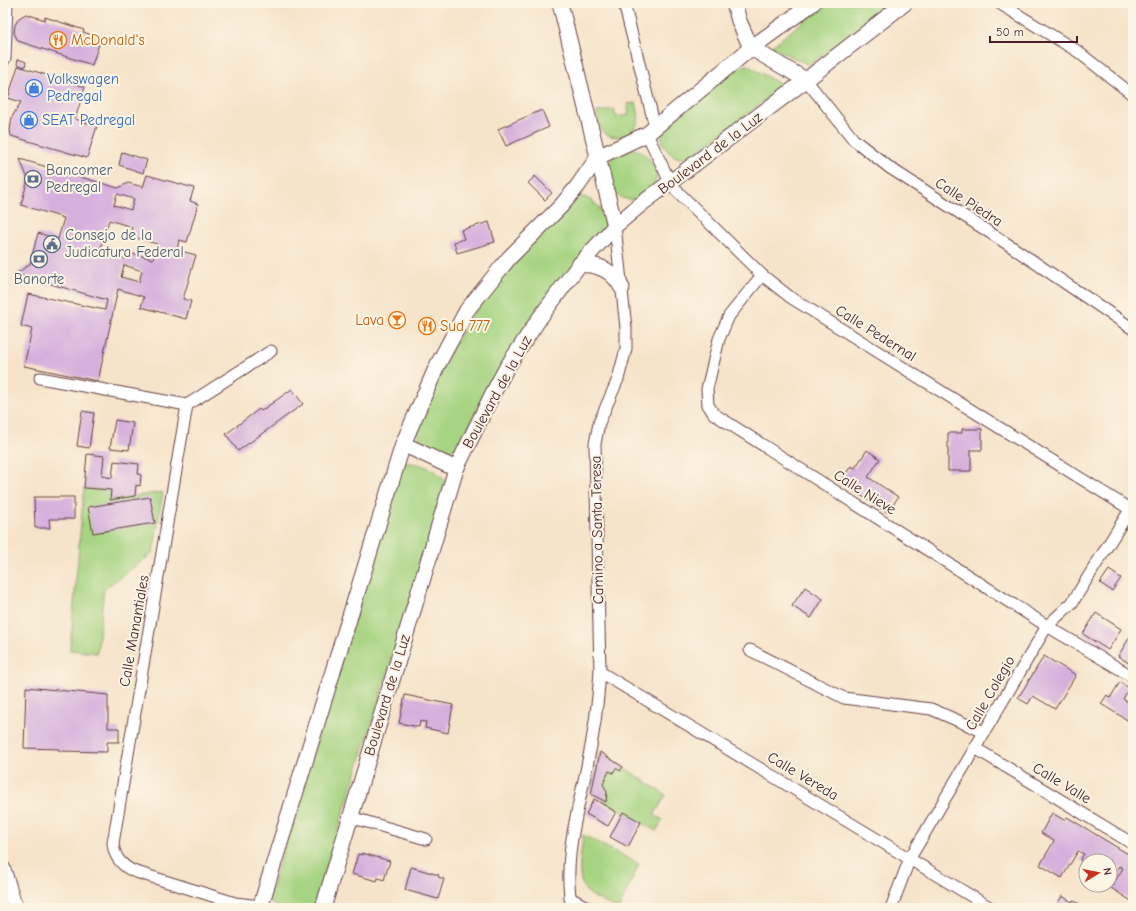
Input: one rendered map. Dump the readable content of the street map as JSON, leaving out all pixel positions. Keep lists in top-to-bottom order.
{
  "streets": {
    "street": [
      "Boulevard de la Luz",
      "Calle Piedra",
      "Calle Pedernal",
      "Calle Nieve",
      "Camino a Santa Teresa",
      "Calle Manantiales",
      "Calle Colegio",
      "Calle Vereda",
      "Calle Valle"
    ]
  },
  "crossings": [
    ["Boulevard de la Luz", "Calle Piedra"],
    ["Boulevard de la Luz", "Calle Pedernal"],
    ["Boulevard de la Luz", "Camino a Santa Teresa"],
    ["Calle Pedernal", "Calle Nieve"],
    ["Calle Pedernal", "Calle Colegio"],
    ["Calle Nieve", "Calle Colegio"],
    ["Camino a Santa Teresa", "Calle Vereda"],
    ["Calle Colegio", "Calle Vereda"],
    ["Calle Colegio", "Calle Valle"]
  ],
  "places": {
    "restaurant": ["McDonald's", "Sud 777"],
    "shop": ["Volkswagen Pedregal", "SEAT Pedregal"],
    "bank": ["Bancomer Pedregal", "Banorte"],
    "public building": ["Consejo de la Judicatura Federal"],
    "bar": ["Lava"]
  },
  "scale_bar": "50 m",
  "north": "right"
}
